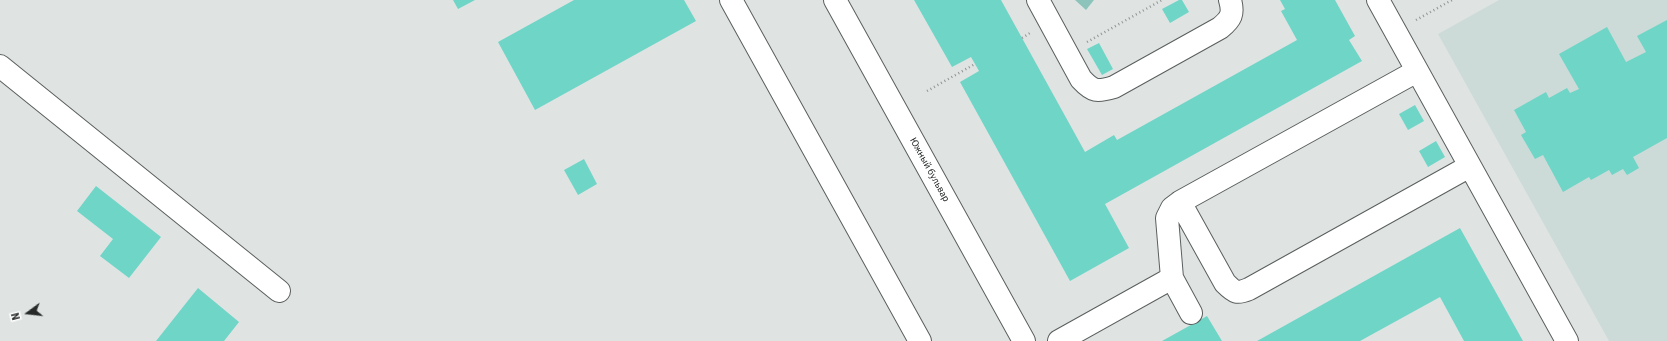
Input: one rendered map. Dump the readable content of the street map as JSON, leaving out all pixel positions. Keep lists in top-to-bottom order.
{
  "streets": {
    "street": ["Южный бульвар"]
  },
  "north": "left"
}
